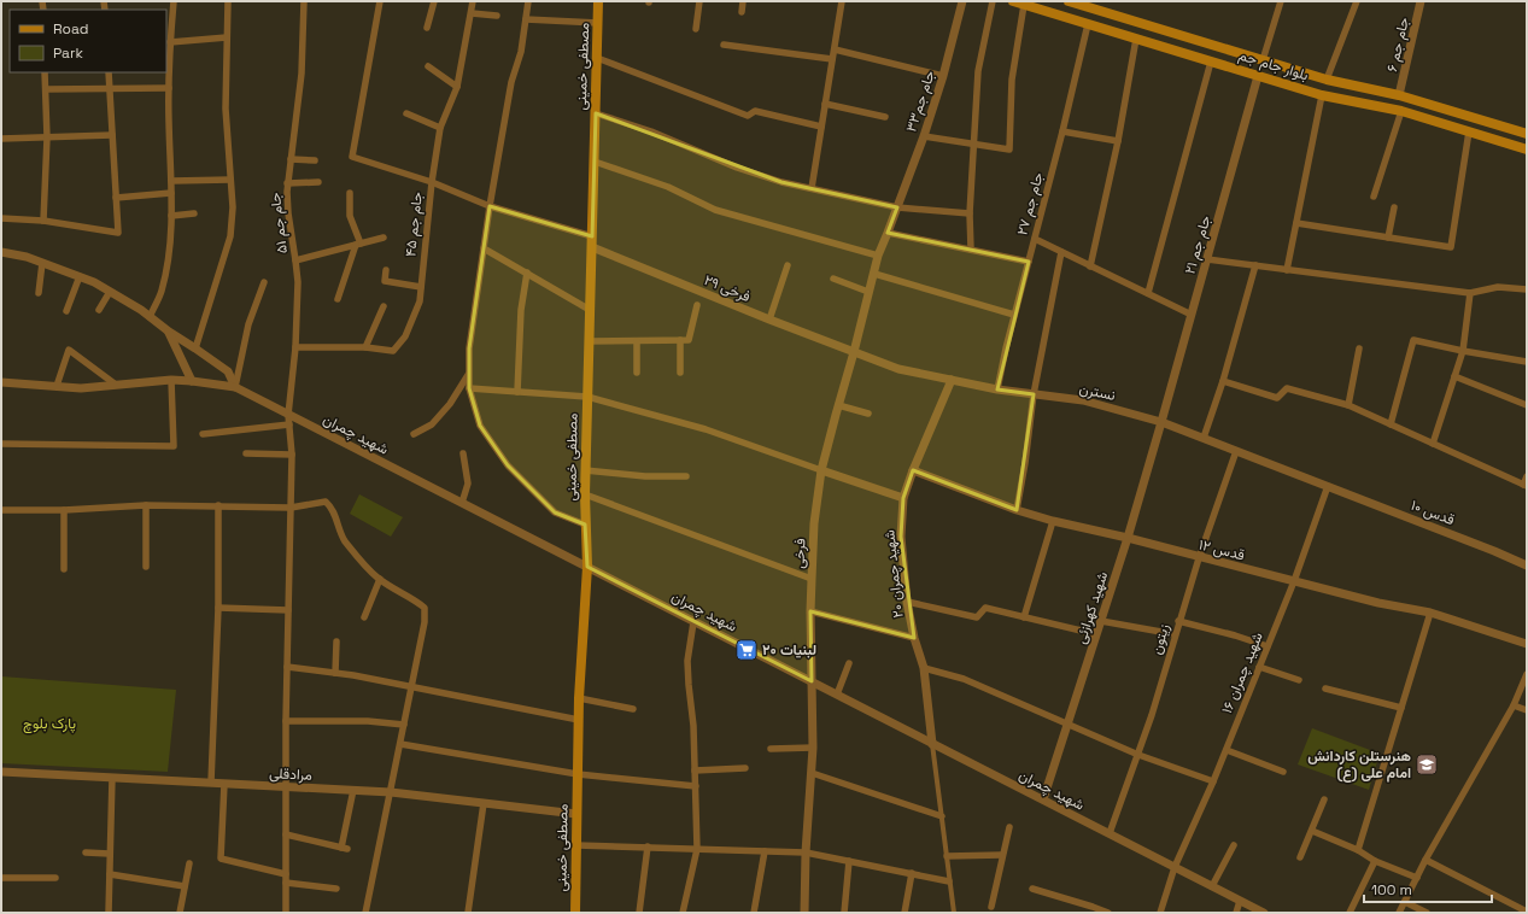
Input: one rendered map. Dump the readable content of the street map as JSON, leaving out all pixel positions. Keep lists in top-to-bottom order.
{
  "streets": {
    "main road": ["بلوار جام جم", "مصطفی خمینی"],
    "street": [
      "جام جم ۶",
      "جام جم۳۳",
      "جام جم ۲۷",
      "جام جم ۵۱",
      "جام جم ۴۵",
      "جام جم ۲۱",
      "فرخی ۲۹",
      "نسترن",
      "شهید چمران",
      "قدس ۱۰",
      "قدس ۱۲",
      "فرخی",
      "شهید چمران ۲۰",
      "شهید کهرازئی",
      "زیتون",
      "شهید چمران ۱۶",
      "مرادقلی"
    ]
  },
  "crossings": [
    ["جام جم ۶", "بلوار جام جم"],
    ["بلوار جام جم", "جام جم ۲۷"],
    ["بلوار جام جم", "جام جم ۲۱"],
    ["مصطفی خمینی", "فرخی ۲۹"],
    ["مصطفی خمینی", "شهید چمران"],
    ["مصطفی خمینی", "مرادقلی"],
    ["جام جم۳۳", "فرخی"],
    ["جام جم ۲۷", "نسترن"],
    ["جام جم ۵۱", "جام جم ۴۵"],
    ["جام جم ۵۱", "شهید چمران"],
    ["جام جم ۵۱", "مرادقلی"],
    ["جام جم ۲۱", "نسترن"],
    ["جام جم ۲۱", "شهید کهرازئی"],
    ["فرخی ۲۹", "نسترن"],
    ["فرخی ۲۹", "فرخی"],
    ["نسترن", "قدس ۱۰"],
    ["نسترن", "فرخی"],
    ["نسترن", "شهید چمران ۲۰"],
    ["نسترن", "شهید کهرازئی"],
    ["نسترن", "زیتون"],
    ["نسترن", "شهید چمران ۱۶"],
    ["شهید چمران", "فرخی"],
    ["شهید چمران", "شهید چمران ۲۰"],
    ["شهید چمران", "شهید کهرازئی"],
    ["شهید چمران", "زیتون"],
    ["شهید چمران", "شهید چمران ۱۶"],
    ["قدس ۱۰", "شهید چمران ۱۶"],
    ["قدس ۱۲", "شهید چمران ۲۰"],
    ["قدس ۱۲", "شهید کهرازئی"],
    ["قدس ۱۲", "زیتون"],
    ["قدس ۱۲", "شهید چمران ۱۶"]
  ],
  "parks": ["پارک بلوچ"],
  "places": {
    "supermarket": ["لبنیات ۲۰"],
    "school or university": ["هنرستلن کاردانش امام علی (ع)"]
  },
  "legend": ["Road", "Park"],
  "scale_bar": "100 m"
}
